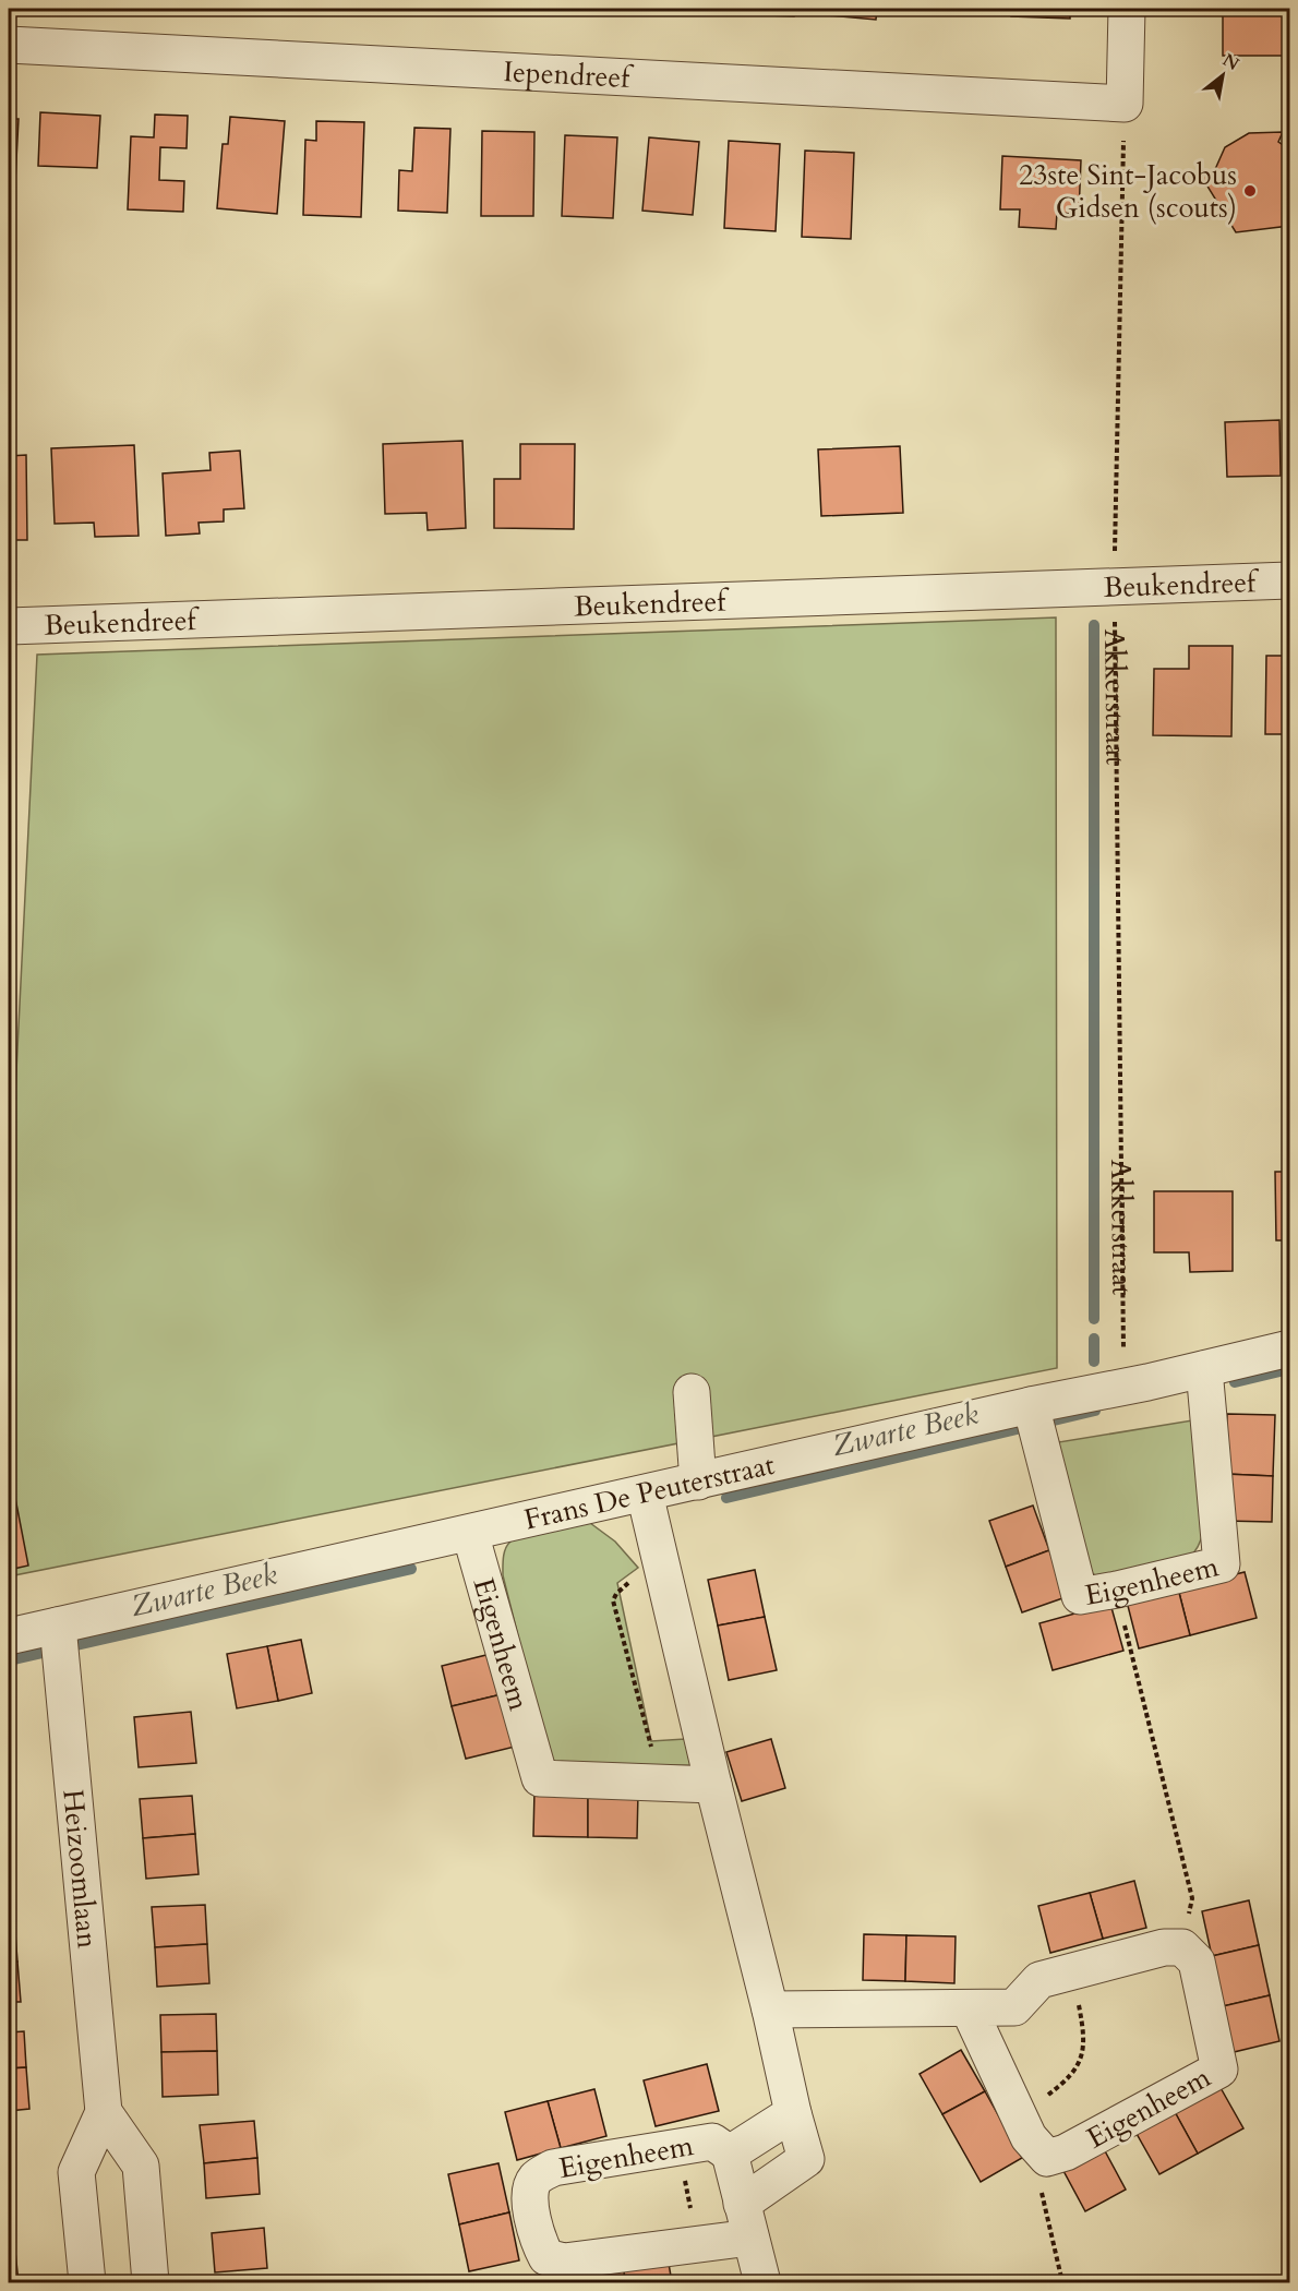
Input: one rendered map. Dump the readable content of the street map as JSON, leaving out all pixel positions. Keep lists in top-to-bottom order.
{
  "streets": {
    "street": [
      "Iependreef",
      "Beukendreef",
      "Frans De Peuterstraat",
      "Eigenheem",
      "Heizoomlaan"
    ],
    "path": ["Akkerstraat"]
  },
  "crossings": [
    ["Iependreef", "Akkerstraat"],
    ["Beukendreef", "Akkerstraat"],
    ["Akkerstraat", "Frans De Peuterstraat"],
    ["Frans De Peuterstraat", "Eigenheem"],
    ["Frans De Peuterstraat", "Heizoomlaan"]
  ],
  "water": ["Zwarte Beek"],
  "places": ["23ste Sint-Jacobus Gidsen (scouts)"],
  "north": "top right"
}
